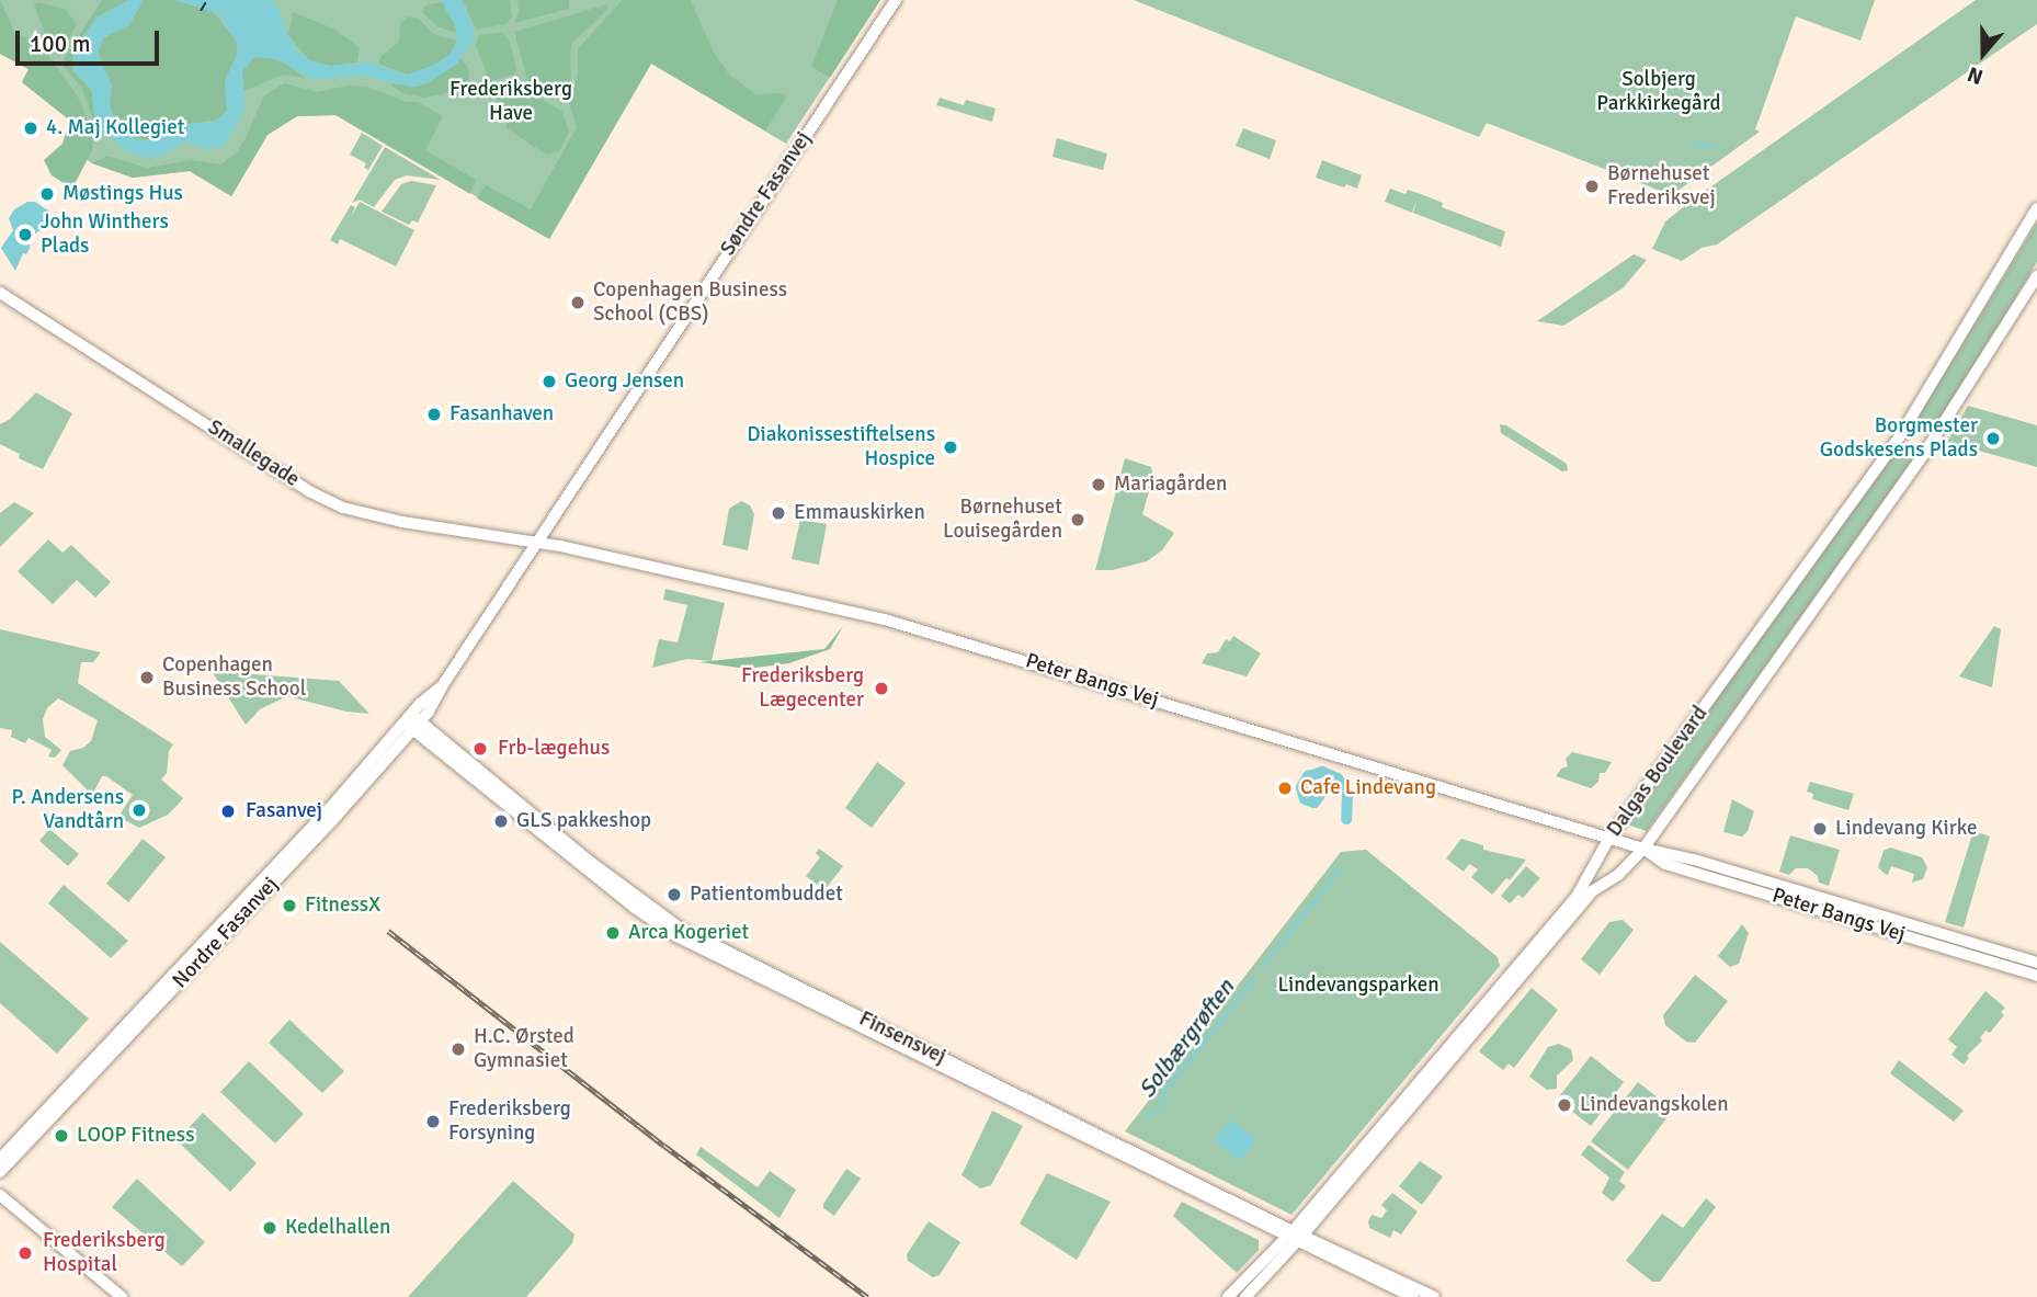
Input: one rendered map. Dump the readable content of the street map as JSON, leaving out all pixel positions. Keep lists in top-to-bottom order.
{
  "streets": {
    "street": [
      "Søndre Fasanvej",
      "Smallegade",
      "Peter Bangs Vej",
      "Dalgas Boulevard",
      "Nordre Fasanvej",
      "Finsensvej"
    ]
  },
  "crossings": [
    ["Søndre Fasanvej", "Smallegade"],
    ["Søndre Fasanvej", "Peter Bangs Vej"],
    ["Søndre Fasanvej", "Nordre Fasanvej"],
    ["Smallegade", "Peter Bangs Vej"],
    ["Smallegade", "Nordre Fasanvej"],
    ["Peter Bangs Vej", "Dalgas Boulevard"],
    ["Peter Bangs Vej", "Nordre Fasanvej"],
    ["Dalgas Boulevard", "Finsensvej"],
    ["Nordre Fasanvej", "Finsensvej"]
  ],
  "water": ["Solbærgrøften"],
  "parks": ["Solbjerg Parkkirkegård", "Frederiksberg Have", "Lindevangsparken"],
  "places": [
    "4. Maj Kollegiet",
    "Børnehuset Frederiksvej",
    "Møstings Hus",
    "John Winthers Plads",
    "Copenhagen Business School (CBS)",
    "Georg Jensen",
    "Fasanhaven",
    "Borgmester Godskesens Plads",
    "Diakonissestiftelsens Hospice",
    "Mariagården",
    "Emmauskirken",
    "Børnehuset Louisegården",
    "Copenhagen Business School",
    "Frederiksberg Lægecenter",
    "Frb-lægehus",
    "Cafe Lindevang",
    "P. Andersens Vandtårn",
    "Fasanvej",
    "GLS pakkeshop",
    "Lindevang Kirke",
    "Patientombuddet",
    "FitnessX",
    "Arca Kogeriet",
    "H.C. Ørsted Gymnasiet",
    "Lindevangskolen",
    "Frederiksberg Forsyning",
    "LOOP Fitness",
    "Kedelhallen",
    "Frederiksberg Hospital"
  ],
  "scale_bar": "100 m",
  "north": "bottom"
}
